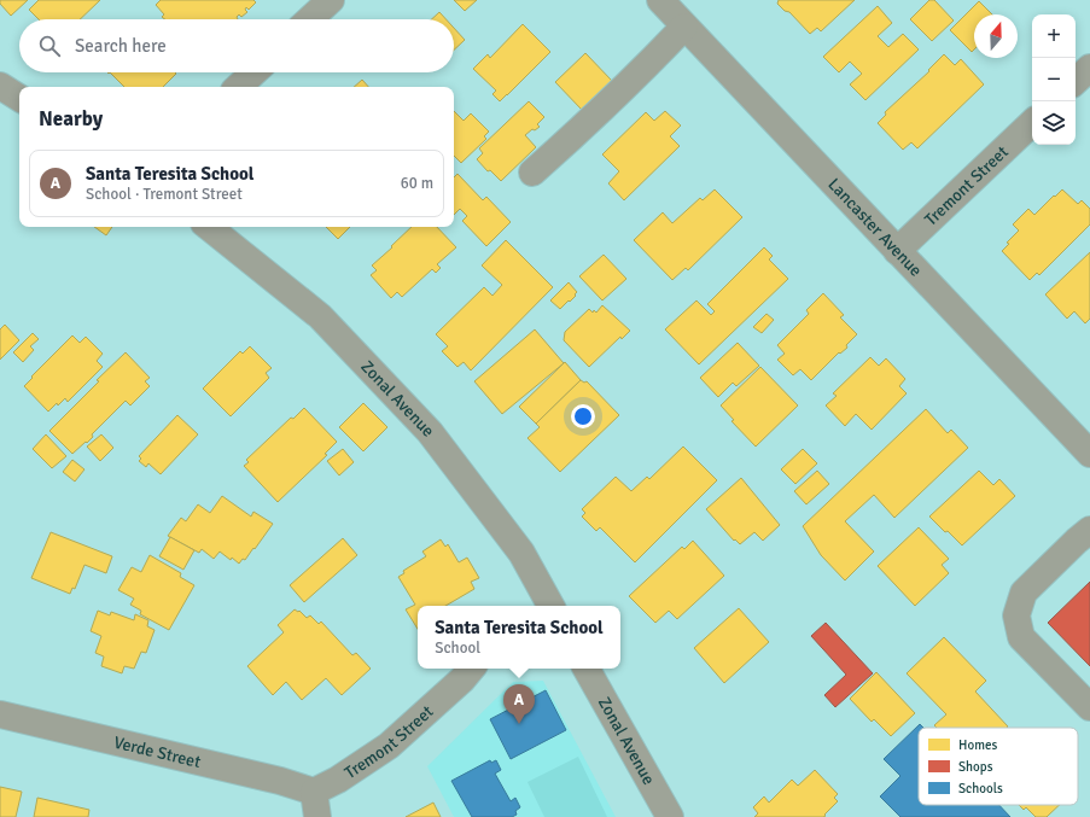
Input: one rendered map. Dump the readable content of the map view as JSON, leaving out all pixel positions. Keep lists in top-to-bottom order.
{
  "streets": {
    "street": [
      "Tremont Street",
      "Lancaster Avenue",
      "Zonal Avenue",
      "Verde Street"
    ]
  },
  "crossings": [
    ["Tremont Street", "Lancaster Avenue"],
    ["Tremont Street", "Verde Street"]
  ],
  "legend": ["Homes", "Shops", "Schools"],
  "north": "top",
  "page": {
    "map_buttons": ["+", "−"],
    "search": "Search here",
    "heading": "Nearby",
    "list": [
      {
        "mark": "A",
        "name": "Santa Teresita School",
        "note": "School · Tremont Street",
        "value": "60 m"
      }
    ],
    "popup": ["Santa Teresita School", "School"],
    "pins": "A"
  }
}
